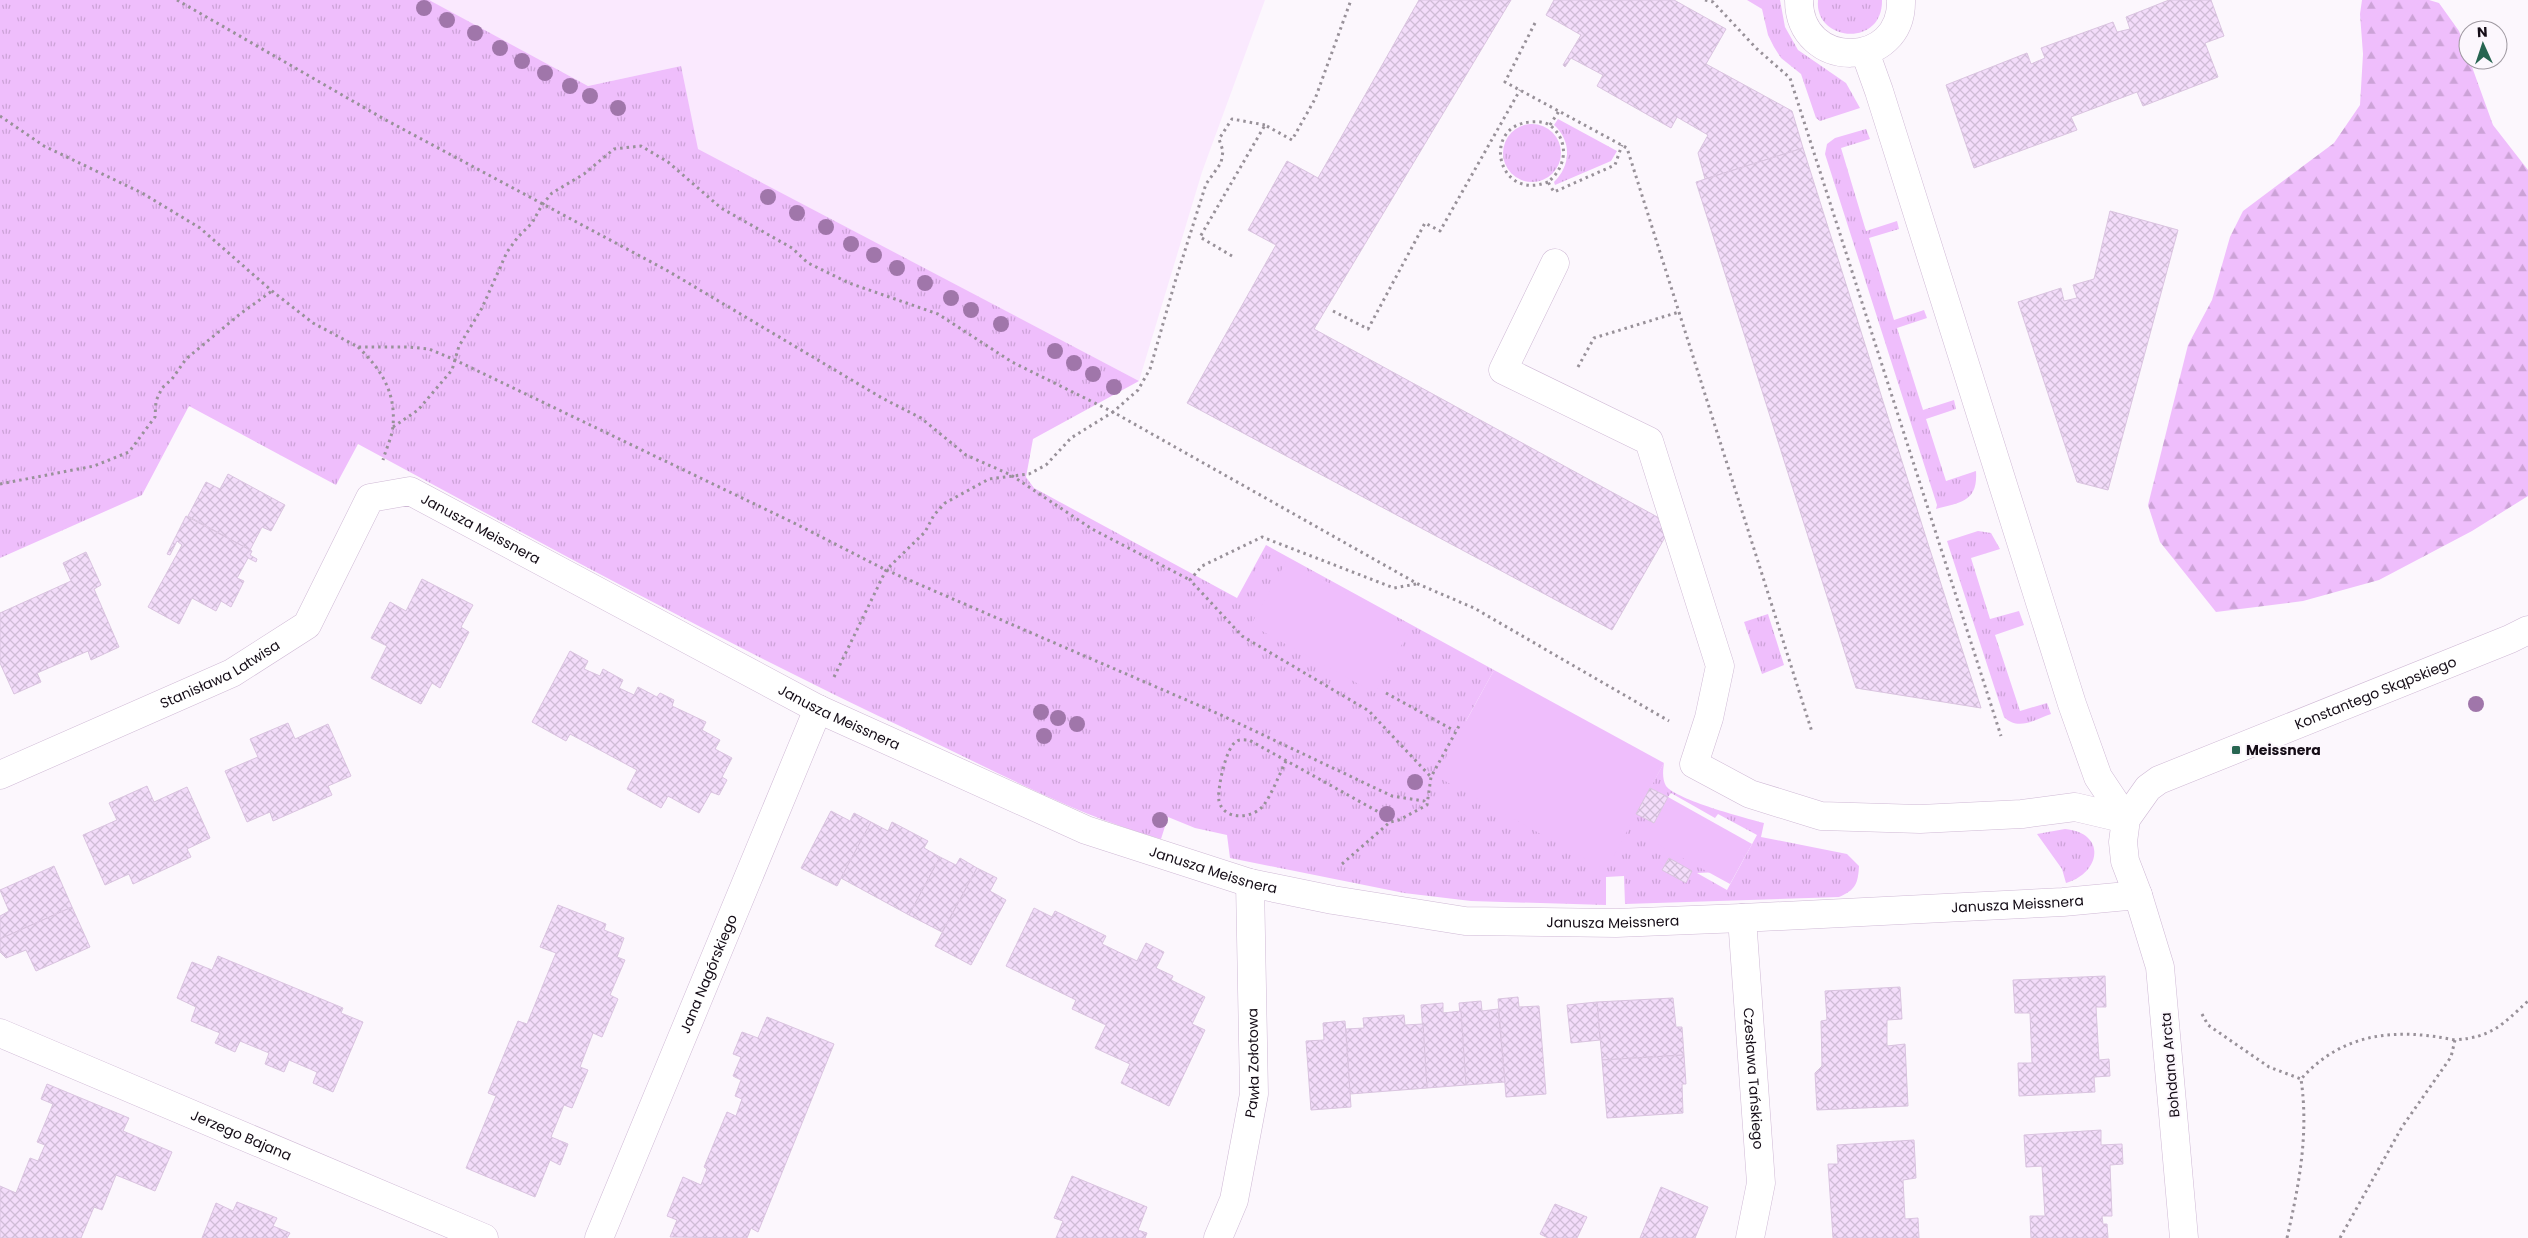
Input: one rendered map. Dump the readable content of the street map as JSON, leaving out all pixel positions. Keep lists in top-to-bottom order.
{
  "streets": {
    "street": [
      "Janusza Meissnera",
      "Stanisława Latwisa",
      "Konstantego Skąpskiego",
      "Jana Nagórskiego",
      "Pawła Zołotowa",
      "Bohdana Arcta",
      "Czesława Tańskiego",
      "Jerzego Bajana"
    ]
  },
  "crossings": [
    ["Janusza Meissnera", "Stanisława Latwisa"],
    ["Janusza Meissnera", "Jana Nagórskiego"],
    ["Janusza Meissnera", "Pawła Zołotowa"],
    ["Janusza Meissnera", "Bohdana Arcta"],
    ["Janusza Meissnera", "Czesława Tańskiego"],
    ["Konstantego Skąpskiego", "Bohdana Arcta"]
  ],
  "places": {
    "transit": ["Meissnera"]
  },
  "north": "top"
}
